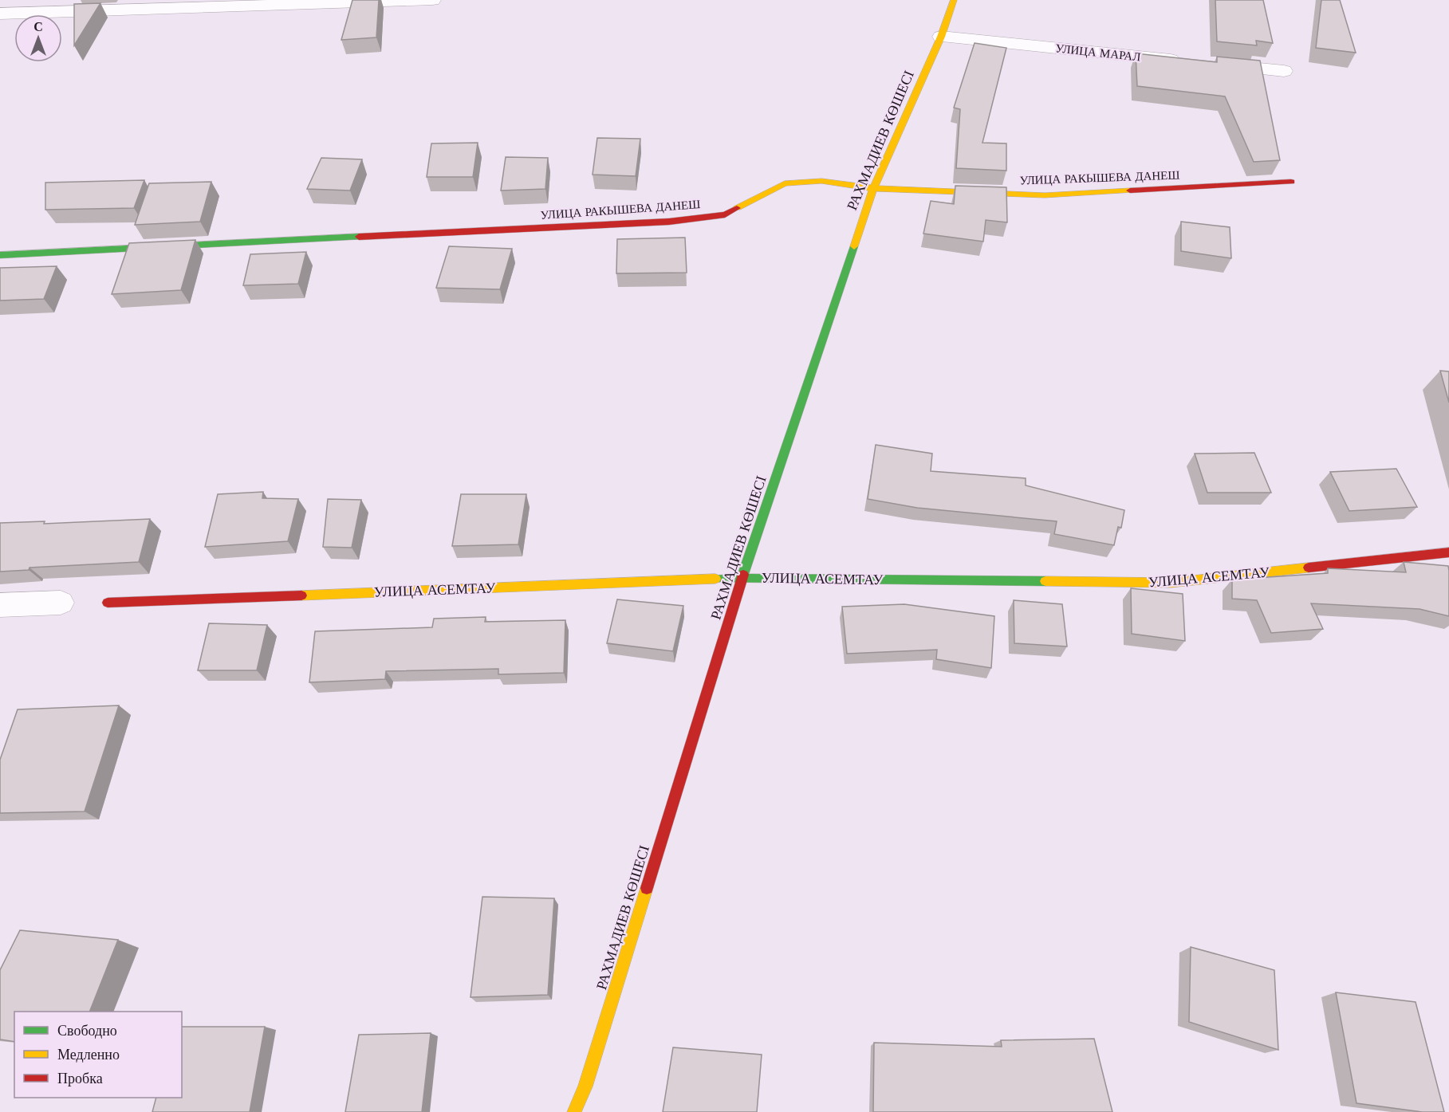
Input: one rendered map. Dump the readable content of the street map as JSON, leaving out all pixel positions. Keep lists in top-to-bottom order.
{
  "streets": {
    "street": [
      "УЛИЦА МАРАЛ",
      "РАХМАДИЕВ КӨШЕСІ",
      "УЛИЦА РАКЫШЕВА ДАНЕШ",
      "УЛИЦА АСЕМТАУ"
    ]
  },
  "crossings": [
    ["УЛИЦА МАРАЛ", "РАХМАДИЕВ КӨШЕСІ"],
    ["РАХМАДИЕВ КӨШЕСІ", "УЛИЦА РАКЫШЕВА ДАНЕШ"],
    ["РАХМАДИЕВ КӨШЕСІ", "УЛИЦА АСЕМТАУ"]
  ],
  "legend": ["Свободно", "Медленно", "Пробка"],
  "north": "top"
}
